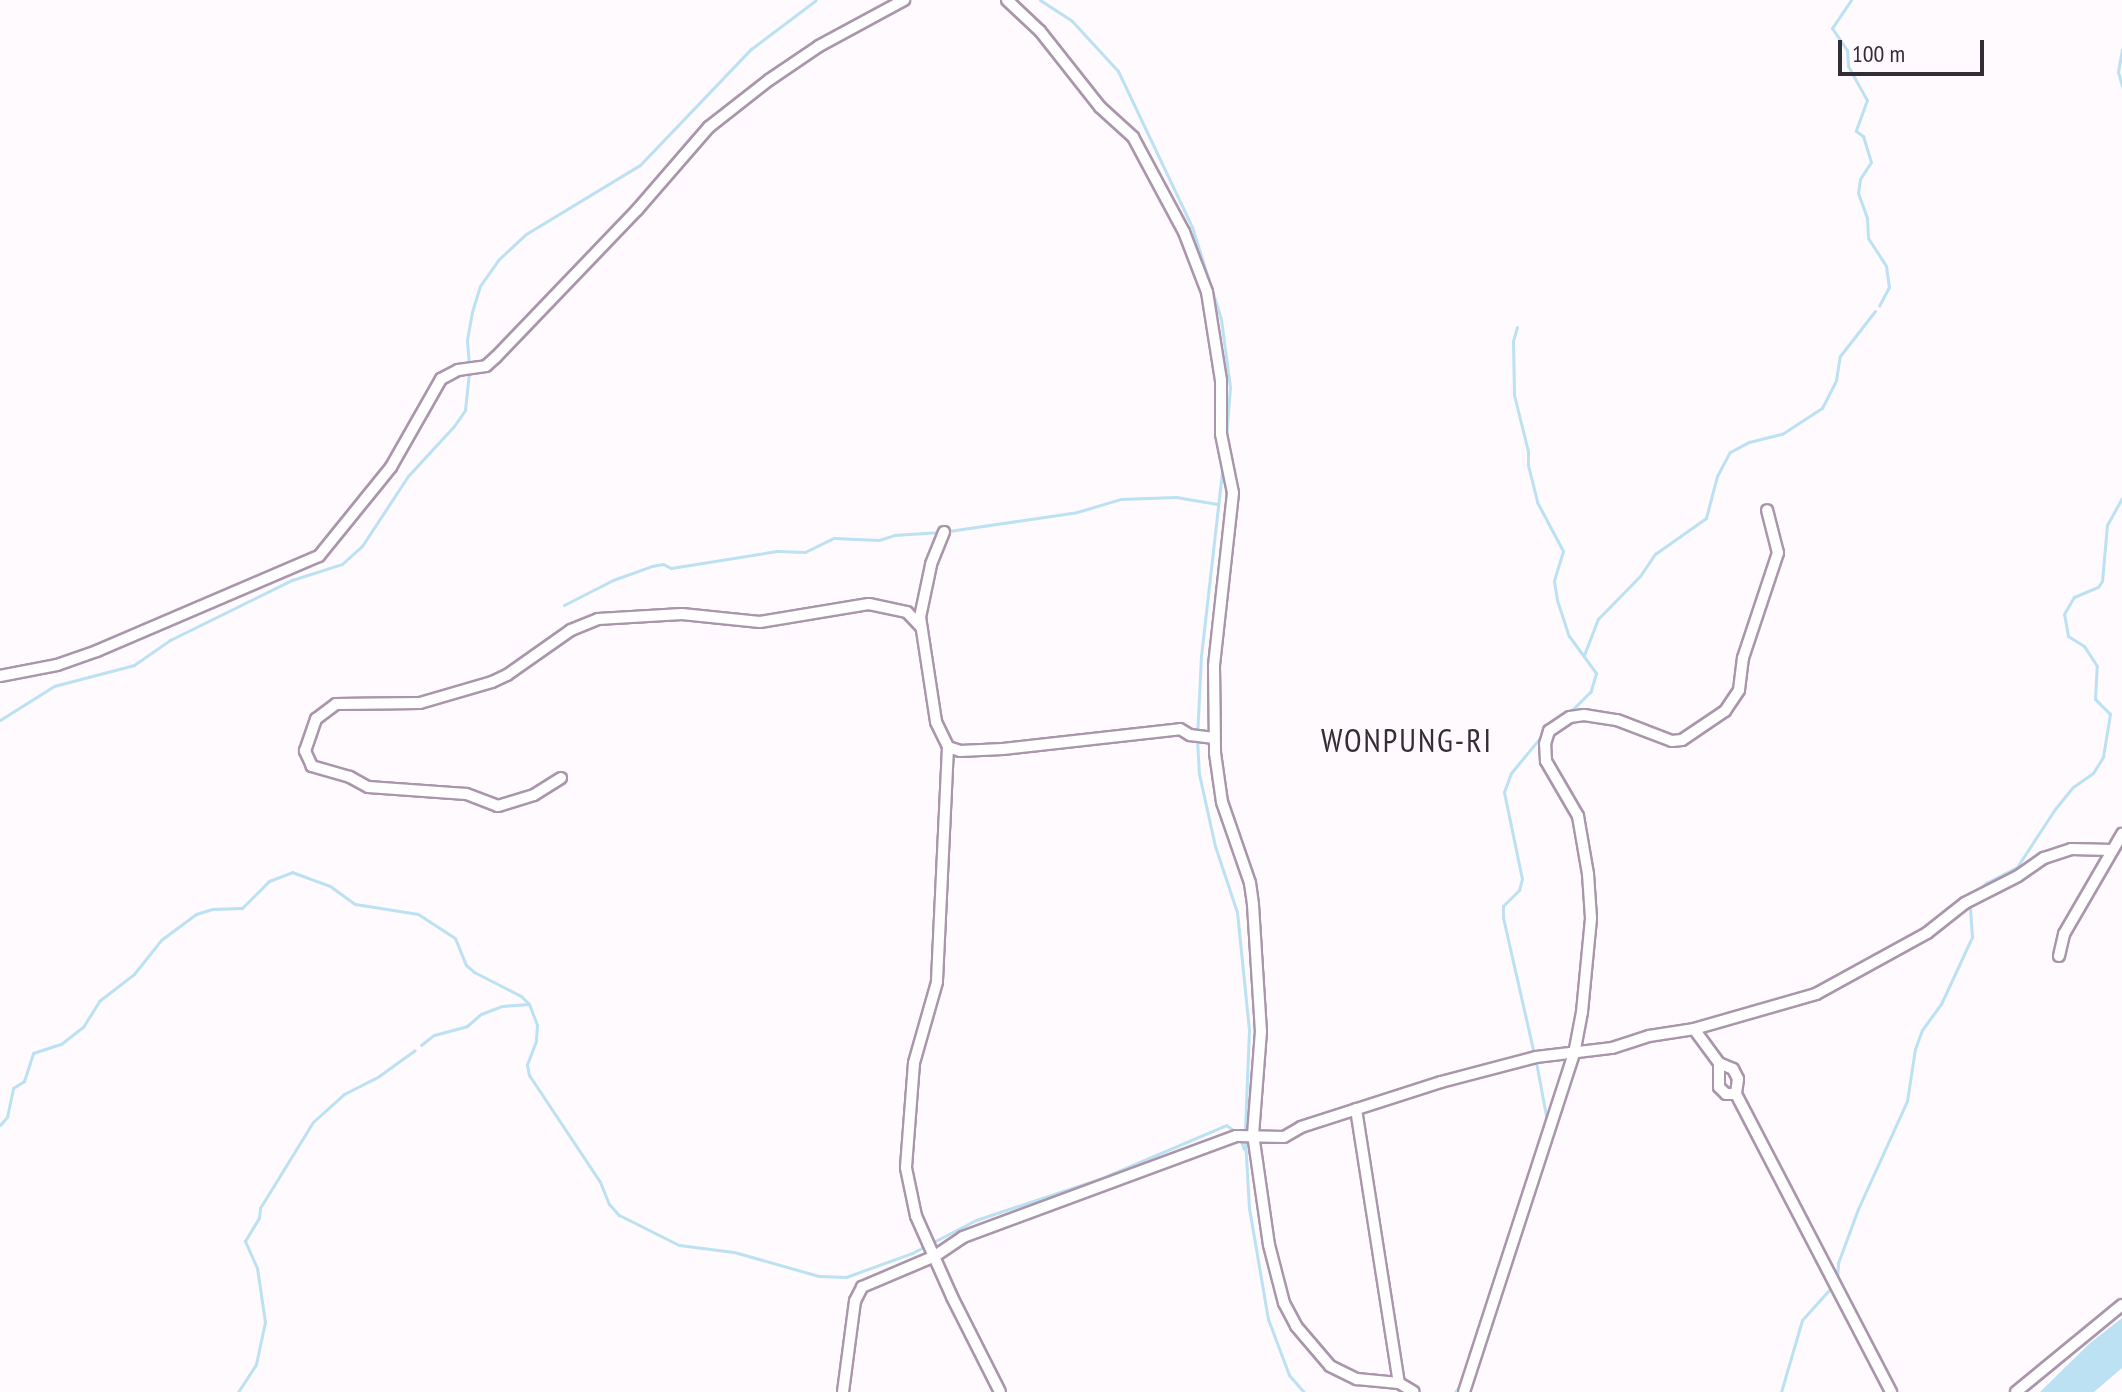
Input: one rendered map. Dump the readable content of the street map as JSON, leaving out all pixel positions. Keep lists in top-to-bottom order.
{
  "districts": ["WONPUNG-RI"],
  "scale_bar": "100 m"
}
